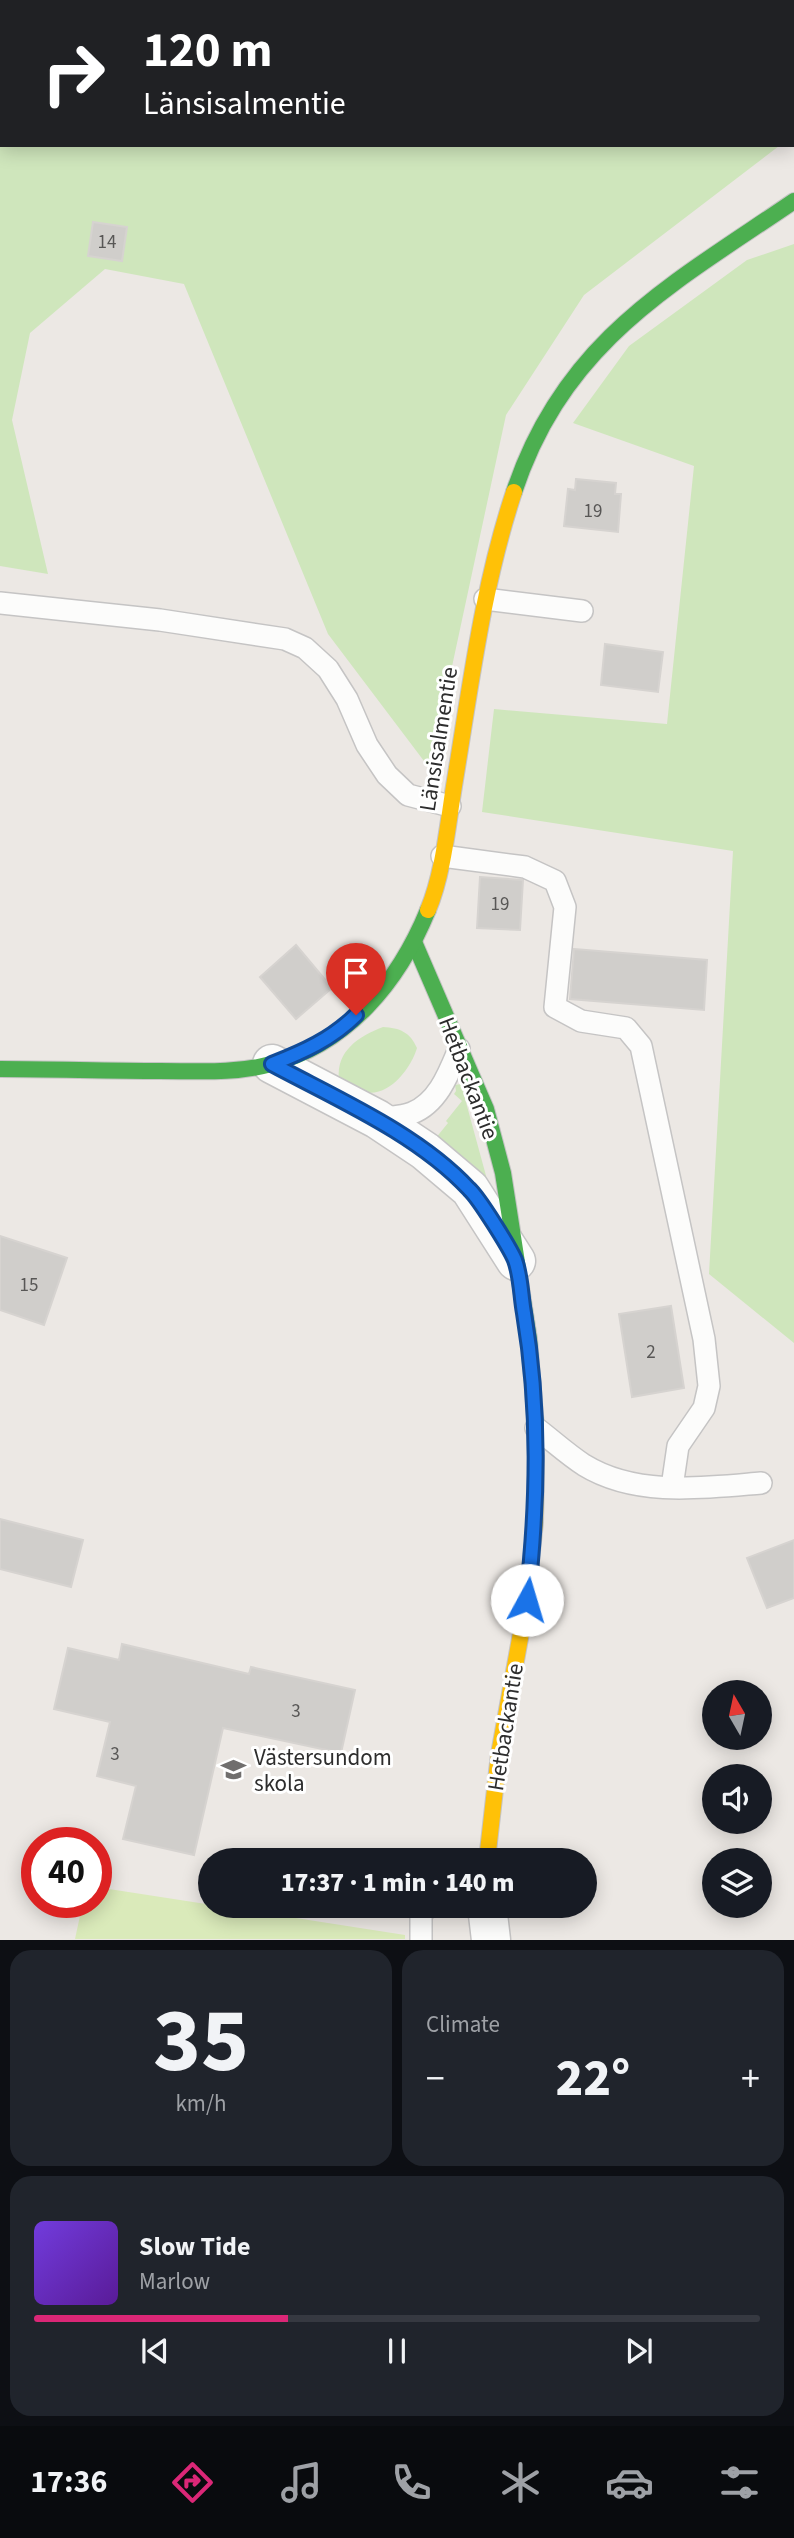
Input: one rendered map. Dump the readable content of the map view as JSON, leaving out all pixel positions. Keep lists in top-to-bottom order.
{
  "streets": {
    "street": ["Länsisalmentie", "Hetbackantie"]
  },
  "crossings": [
    ["Länsisalmentie", "Hetbackantie"]
  ],
  "places": {
    "school or university": ["Västersundom skola"]
  },
  "house_numbers": [
    "14",
    "19",
    "19",
    "15",
    "2",
    "3",
    "3"
  ],
  "north": "top",
  "page": {
    "turn": ["120 m", "Länsisalmentie"],
    "limit": "40",
    "trip": "17:37 · 1 min · 140 m",
    "tile": [
      ["35", "km/h"],
      "Climate"
    ],
    "heat": ["−", "22°", "+"],
    "song": ["Slow Tide", "Marlow"],
    "tabs": "17:36"
  }
}
